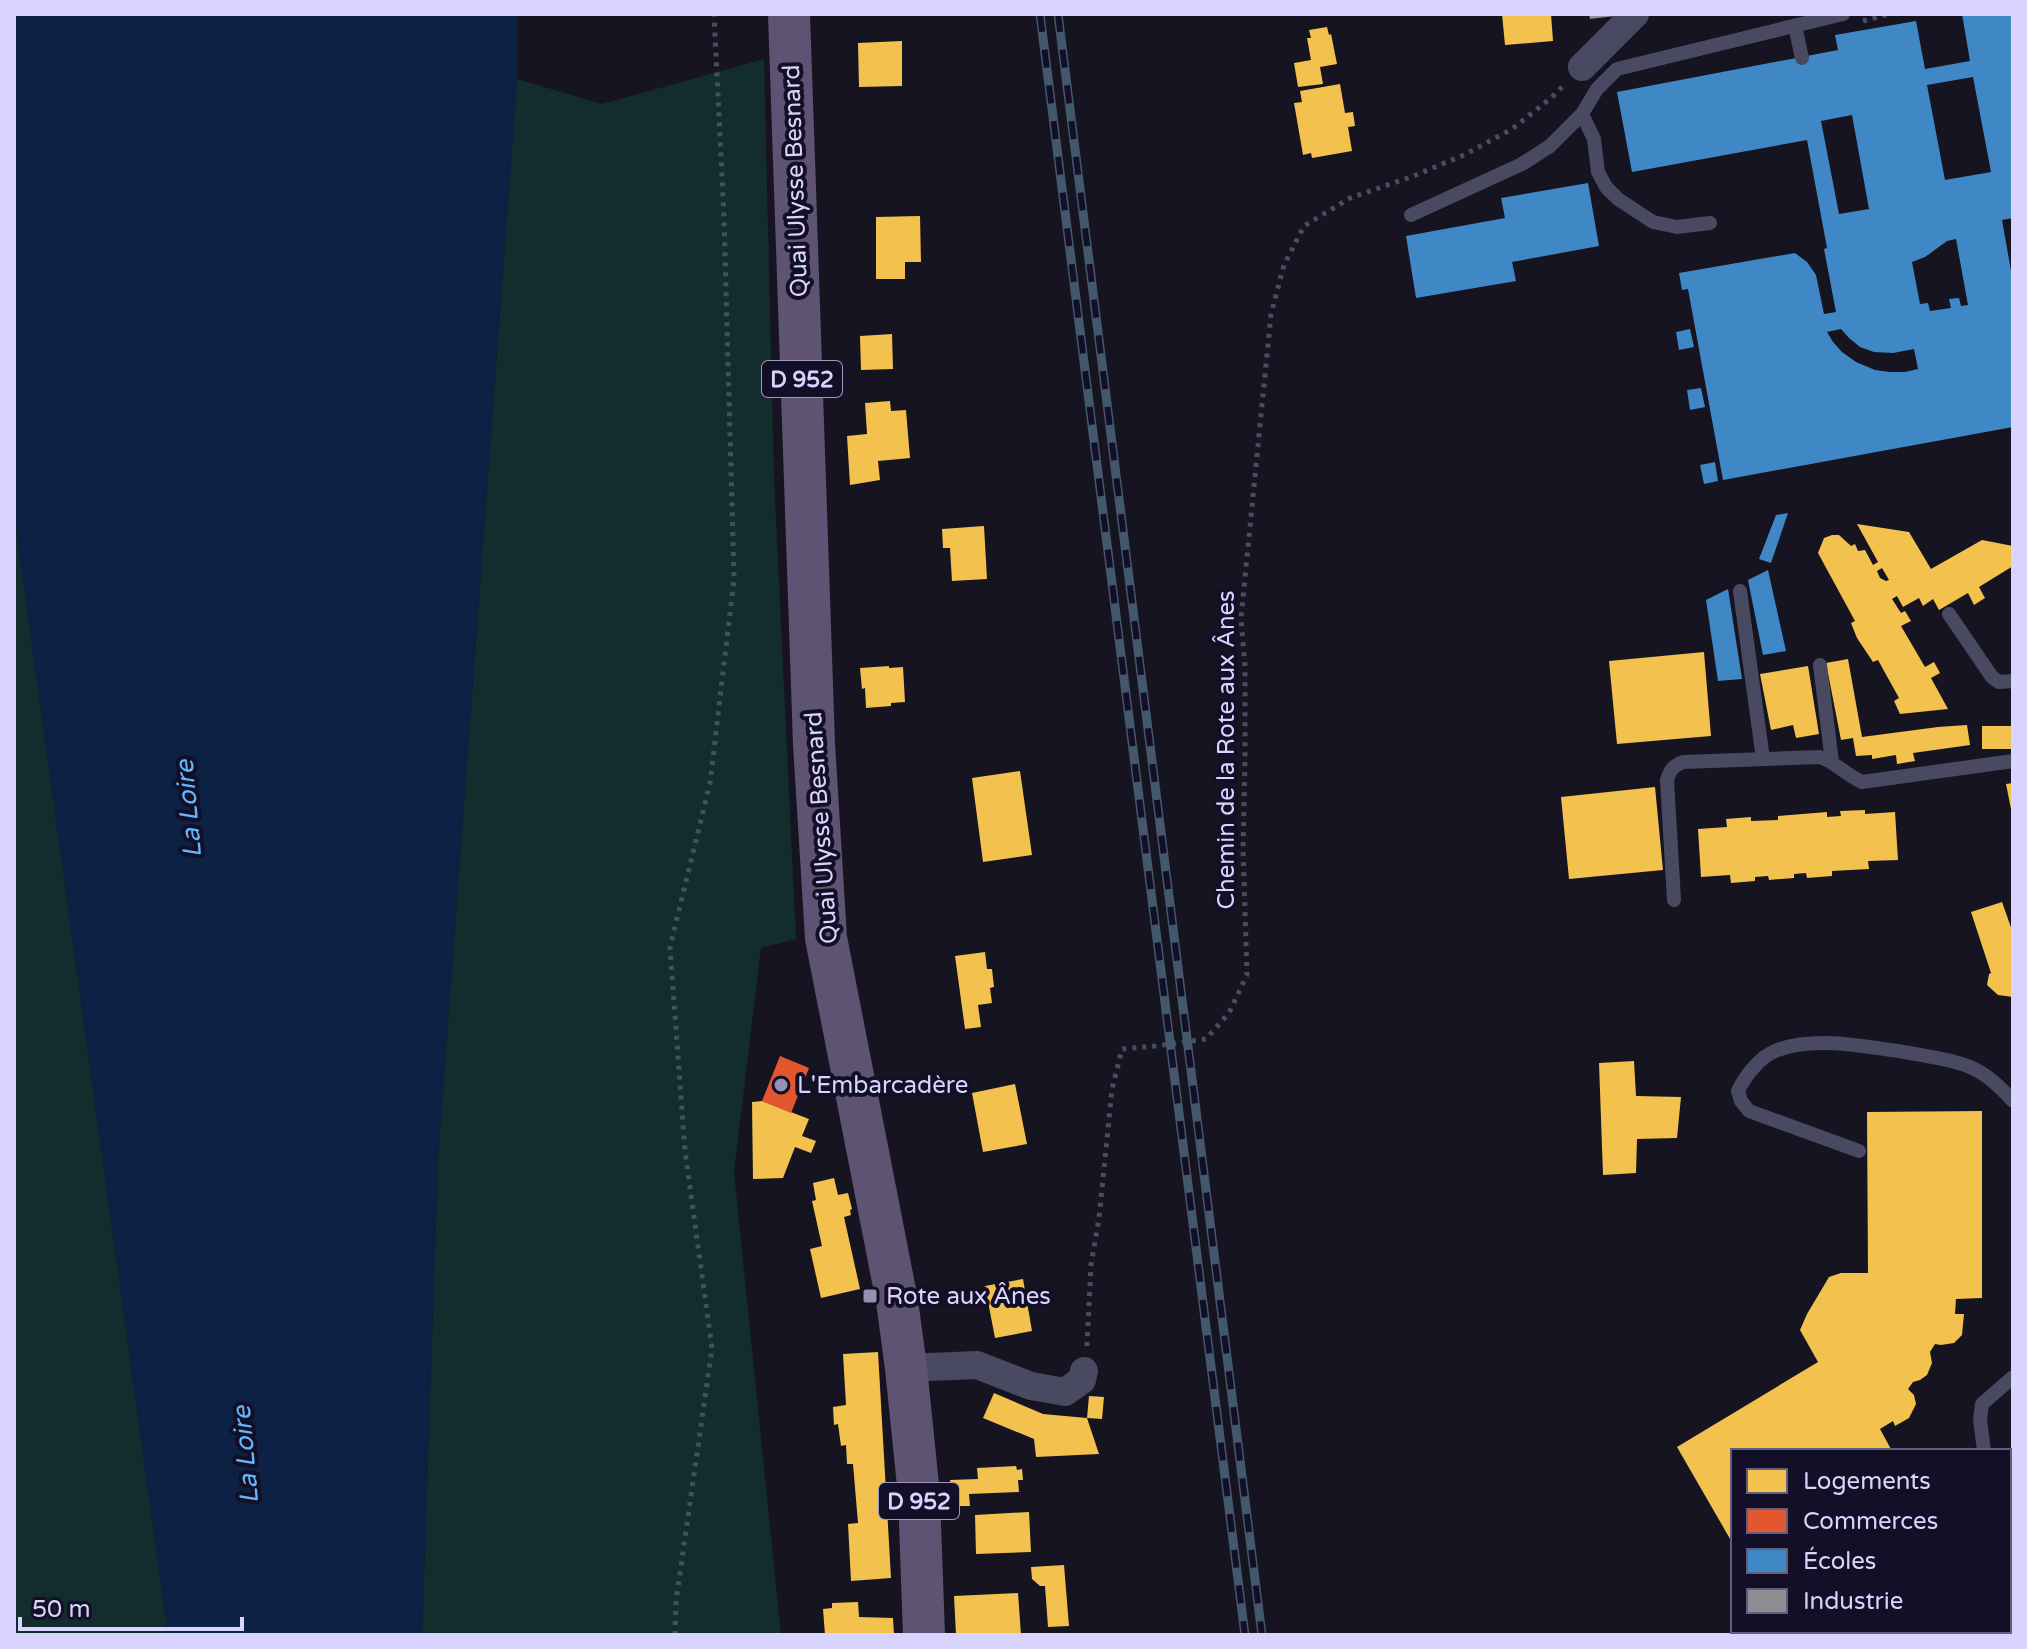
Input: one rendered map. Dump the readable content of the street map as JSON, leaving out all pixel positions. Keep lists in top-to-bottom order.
{
  "streets": {
    "main road": ["Quai Ulysse Besnard", "D 952"],
    "path": ["Chemin de la Rote aux Ânes"]
  },
  "water": ["La Loire"],
  "places": {
    "other": ["L'Embarcadère"],
    "transit": ["Rote aux Ânes"]
  },
  "legend": [
    "Logements",
    "Commerces",
    "Écoles",
    "Industrie"
  ],
  "scale_bar": "50 m"
}
